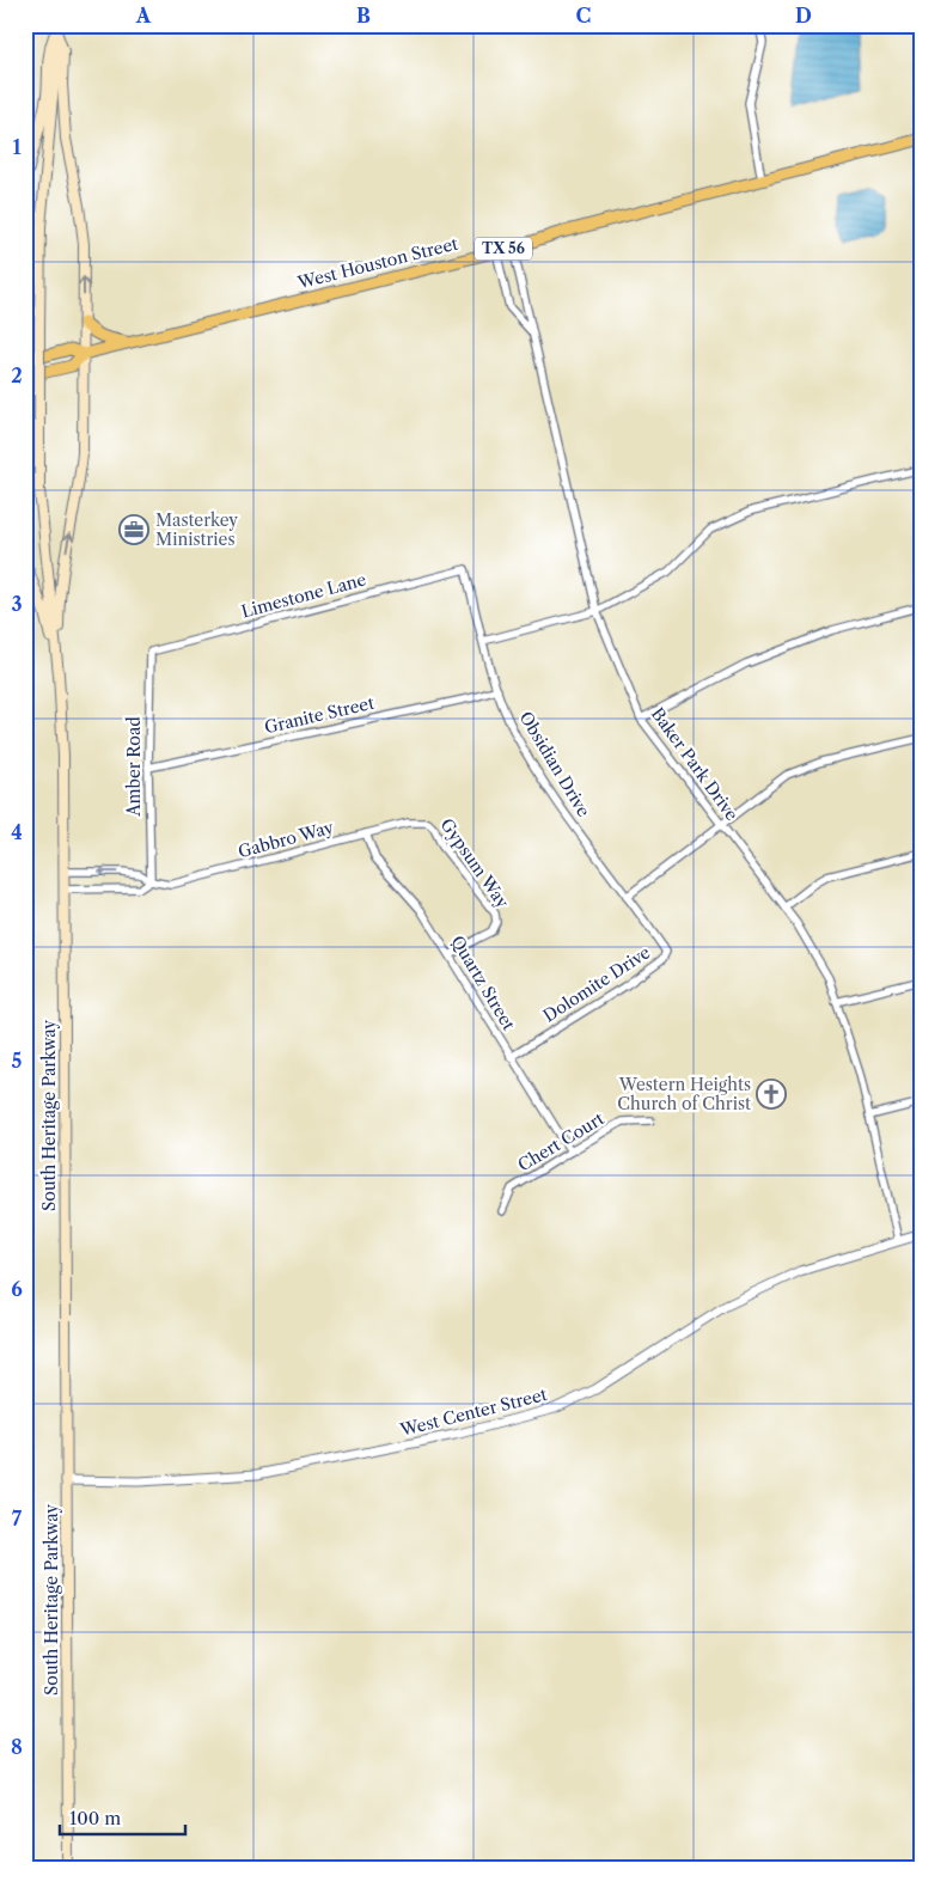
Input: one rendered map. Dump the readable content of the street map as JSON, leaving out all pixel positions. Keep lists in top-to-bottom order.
{
  "streets": {
    "main road": ["TX 56", "West Houston Street", "South Heritage Parkway"],
    "street": [
      "Limestone Lane",
      "Granite Street",
      "Obsidian Drive",
      "Baker Park Drive",
      "Amber Road",
      "Gabbro Way",
      "Gypsum Way",
      "Quartz Street",
      "Dolomite Drive",
      "Chert Court",
      "West Center Street"
    ]
  },
  "crossings": [
    ["West Houston Street", "Baker Park Drive"],
    ["Limestone Lane", "Obsidian Drive"],
    ["Limestone Lane", "Amber Road"],
    ["Granite Street", "Obsidian Drive"],
    ["Granite Street", "Amber Road"],
    ["Obsidian Drive", "Dolomite Drive"],
    ["Baker Park Drive", "West Center Street"],
    ["Amber Road", "Gabbro Way"],
    ["Gabbro Way", "Gypsum Way"],
    ["Gabbro Way", "Quartz Street"],
    ["Gabbro Way", "South Heritage Parkway"],
    ["Gypsum Way", "Quartz Street"],
    ["Quartz Street", "Dolomite Drive"],
    ["Quartz Street", "Chert Court"],
    ["South Heritage Parkway", "West Center Street"]
  ],
  "places": {
    "office": ["Masterkey Ministries"],
    "church": ["Western Heights Church of Christ"]
  },
  "scale_bar": "100 m",
  "grid": {
    "columns": [
      "A",
      "B",
      "C",
      "D"
    ],
    "rows": [
      "1",
      "2",
      "3",
      "4",
      "5",
      "6",
      "7",
      "8"
    ]
  }
}
